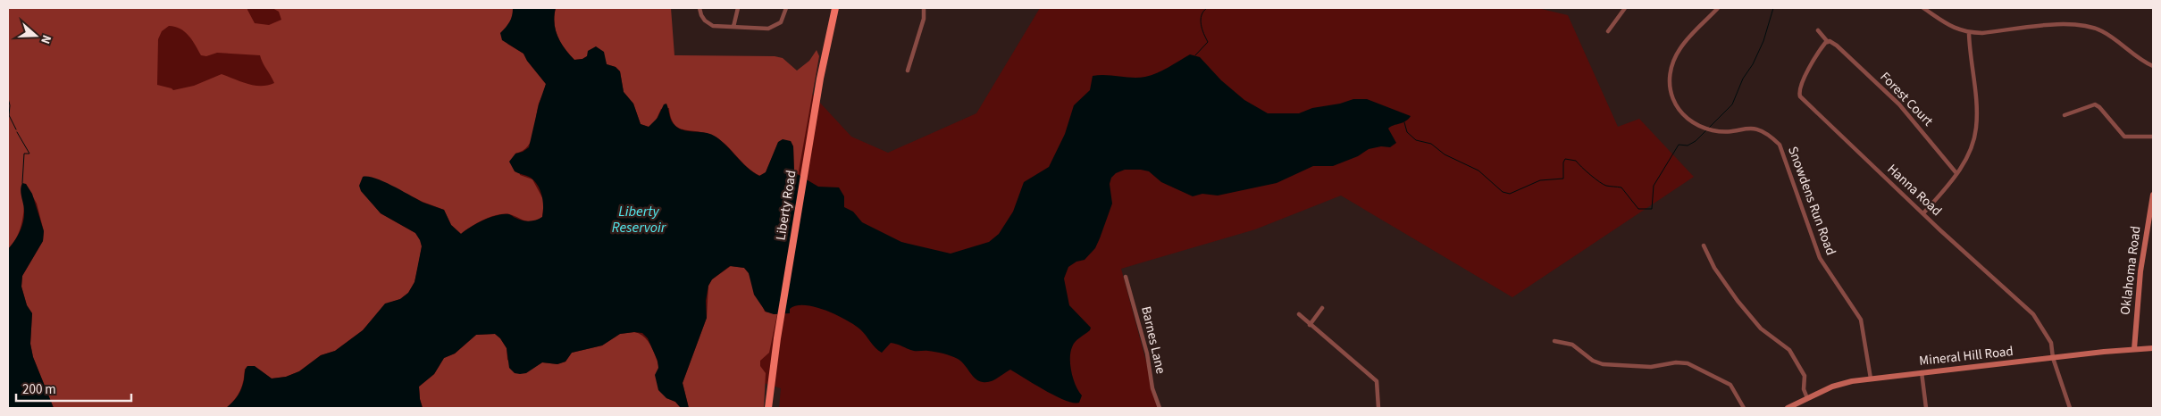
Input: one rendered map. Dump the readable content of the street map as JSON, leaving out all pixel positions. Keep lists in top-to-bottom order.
{
  "streets": {
    "main road": ["Liberty Road"],
    "street": [
      "Forest Court",
      "Hanna Road",
      "Snowdens Run Road",
      "Oklahoma Road",
      "Barnes Lane",
      "Mineral Hill Road"
    ]
  },
  "crossings": [
    ["Forest Court", "Hanna Road"],
    ["Hanna Road", "Mineral Hill Road"],
    ["Snowdens Run Road", "Mineral Hill Road"],
    ["Oklahoma Road", "Mineral Hill Road"]
  ],
  "water": ["Liberty Reservoir"],
  "scale_bar": "200 m",
  "north": "right"
}
